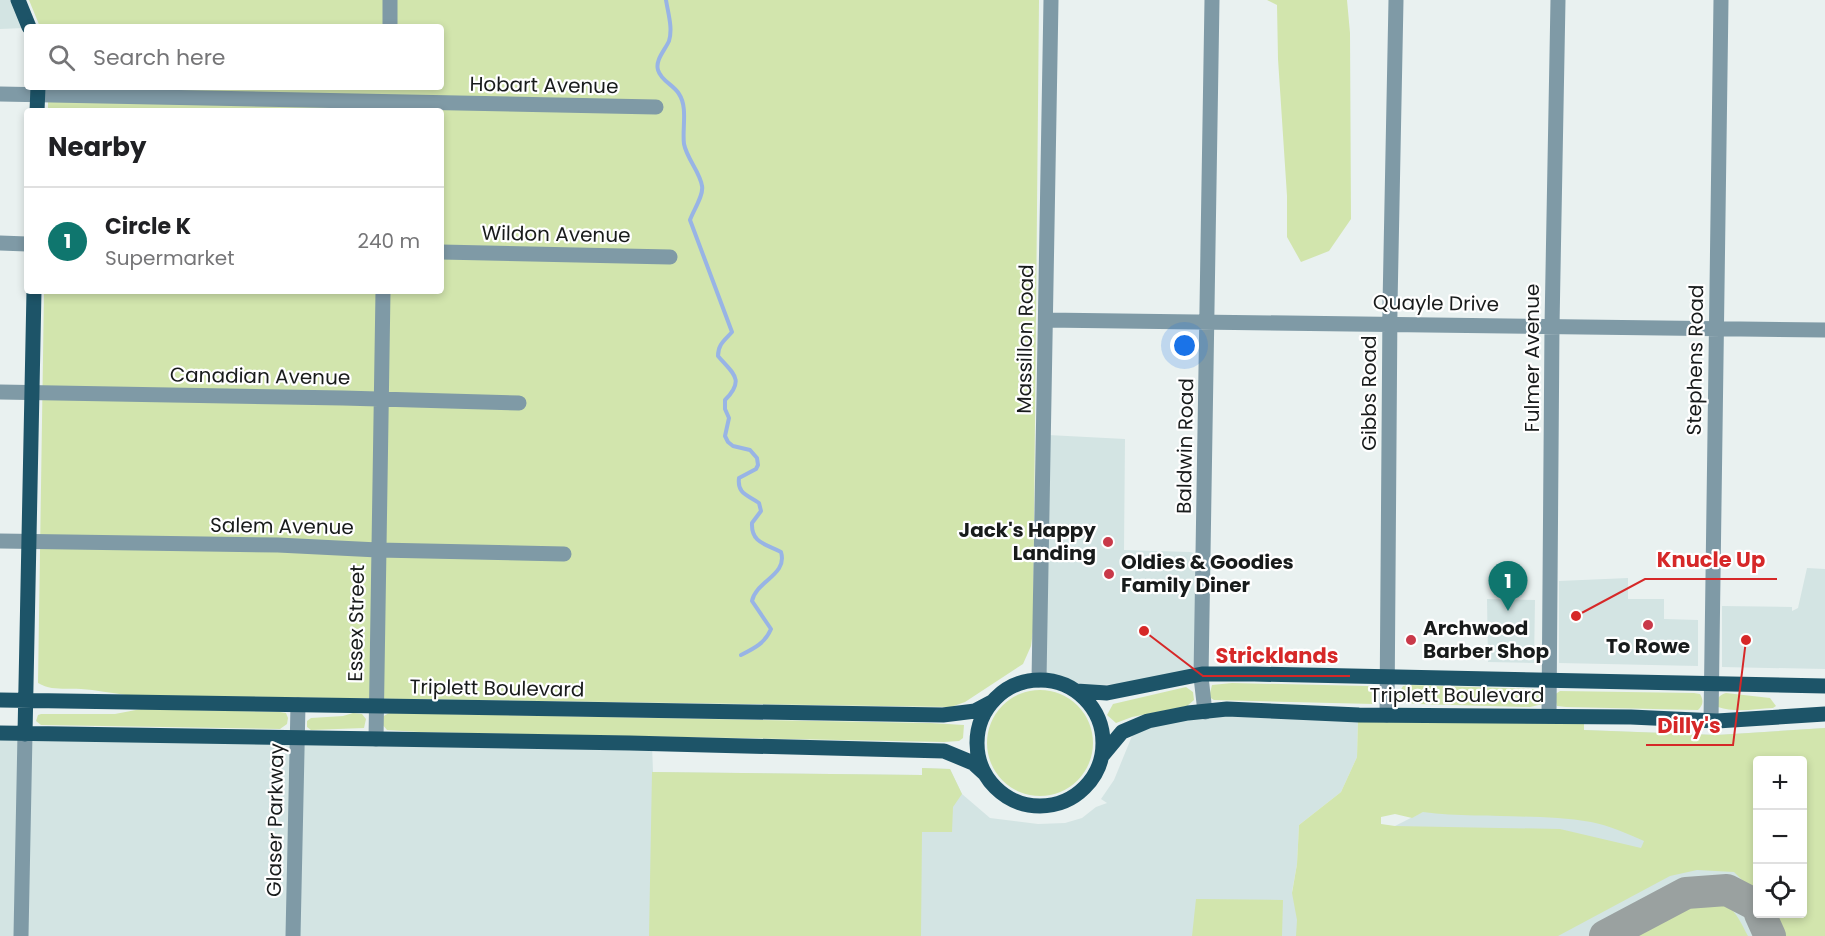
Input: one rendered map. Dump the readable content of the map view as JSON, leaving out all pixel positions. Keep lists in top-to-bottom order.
{
  "streets": {
    "main road": ["Triplett Boulevard"],
    "street": [
      "Hobart Avenue",
      "Wildon Avenue",
      "Quayle Drive",
      "Massillon Road",
      "Fulmer Avenue",
      "Stephens Road",
      "Canadian Avenue",
      "Gibbs Road",
      "Baldwin Road",
      "Salem Avenue",
      "Essex Street",
      "Glaser Parkway"
    ]
  },
  "crossings": [
    ["Quayle Drive", "Massillon Road"],
    ["Quayle Drive", "Fulmer Avenue"],
    ["Quayle Drive", "Stephens Road"],
    ["Quayle Drive", "Gibbs Road"],
    ["Quayle Drive", "Baldwin Road"],
    ["Massillon Road", "Triplett Boulevard"],
    ["Fulmer Avenue", "Triplett Boulevard"],
    ["Stephens Road", "Triplett Boulevard"],
    ["Canadian Avenue", "Essex Street"],
    ["Gibbs Road", "Triplett Boulevard"],
    ["Baldwin Road", "Triplett Boulevard"],
    ["Salem Avenue", "Essex Street"],
    ["Essex Street", "Triplett Boulevard"],
    ["Triplett Boulevard", "Glaser Parkway"]
  ],
  "places": [
    "Jack's Happy Landing",
    "Oldies & Goodies Family Diner",
    "Knucle Up",
    "To Rowe",
    "Stricklands",
    "Archwood Barber Shop",
    "Dilly's"
  ],
  "page": {
    "search": "Search here",
    "heading": "Nearby",
    "list": [
      {
        "mark": "1",
        "name": "Circle K",
        "note": "Supermarket",
        "value": "240 m"
      }
    ],
    "pins": "1",
    "map_buttons": ["+", "−"]
  }
}
